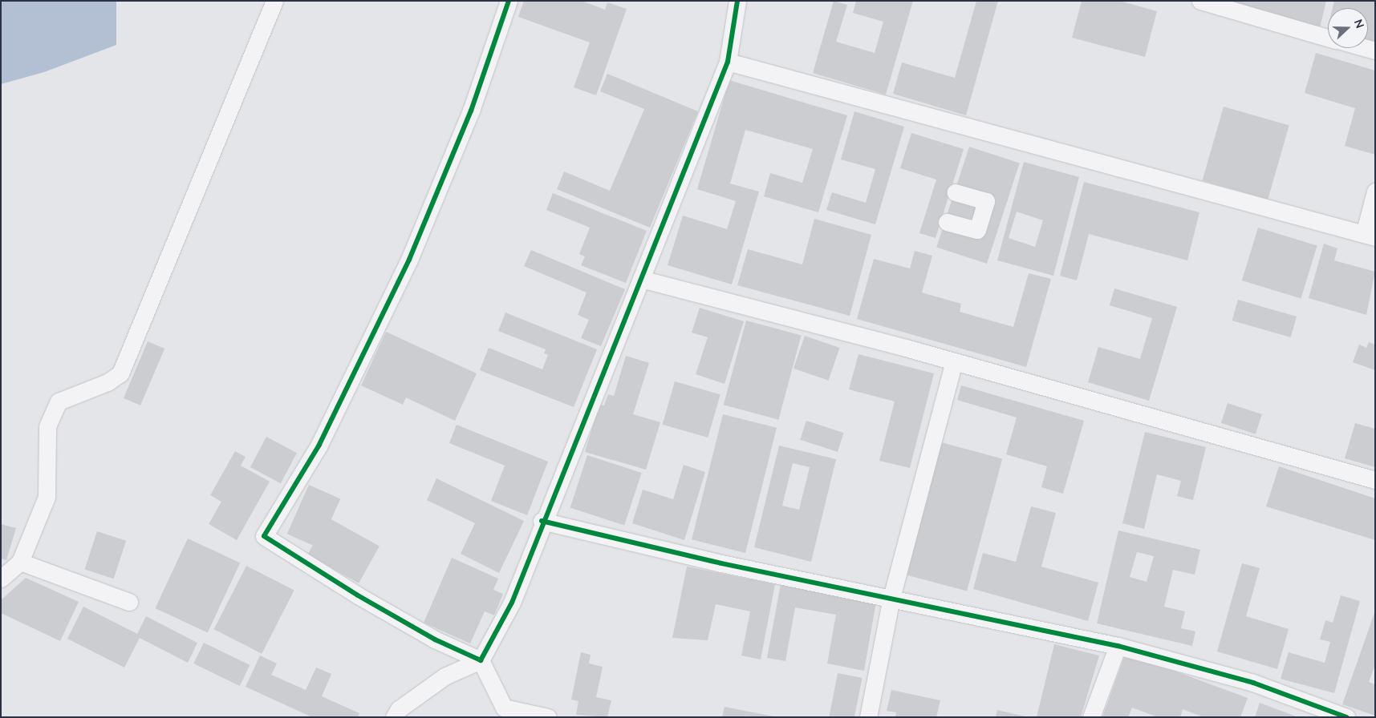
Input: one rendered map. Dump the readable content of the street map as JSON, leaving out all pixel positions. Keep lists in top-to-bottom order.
{
  "north": "right"
}
